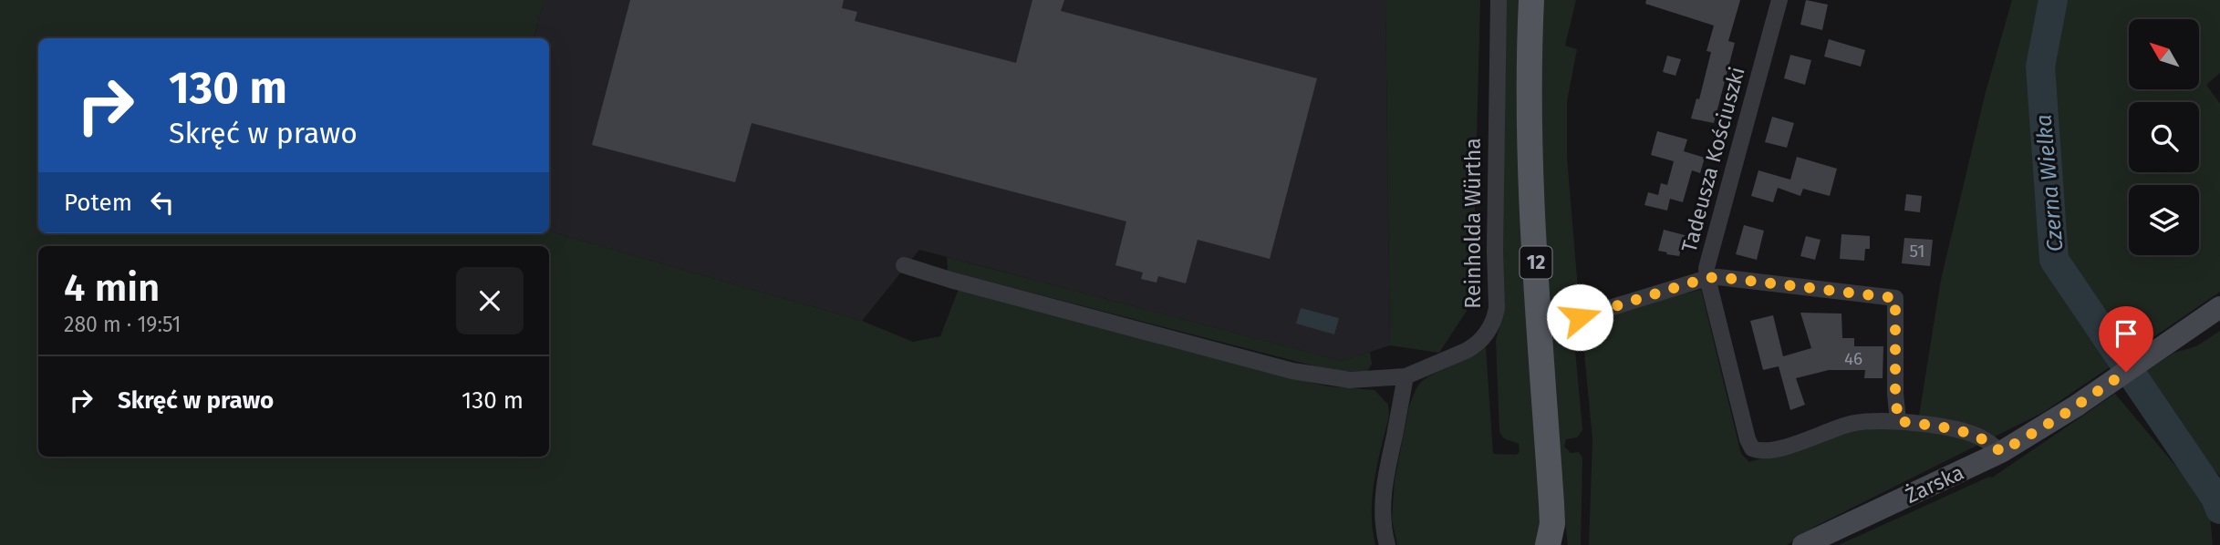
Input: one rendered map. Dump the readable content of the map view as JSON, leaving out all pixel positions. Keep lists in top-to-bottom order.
{
  "streets": {
    "main road": ["12"],
    "street": ["Tadeusza Kościuszki", "Reinholda Würtha", "Żarska"]
  },
  "crossings": [
    ["Tadeusza Kościuszki", "Żarska"]
  ],
  "water": ["Czerna Wielka"],
  "house_numbers": ["51", "46"],
  "north": "top left",
  "page": {
    "turn": ["130 m", "Skręć w prawo"],
    "then": "Potem",
    "heading": ["4 min", "280 m · 19:51"],
    "list": [
      {
        "name": "Skręć w prawo",
        "value": "130 m"
      }
    ]
  }
}
